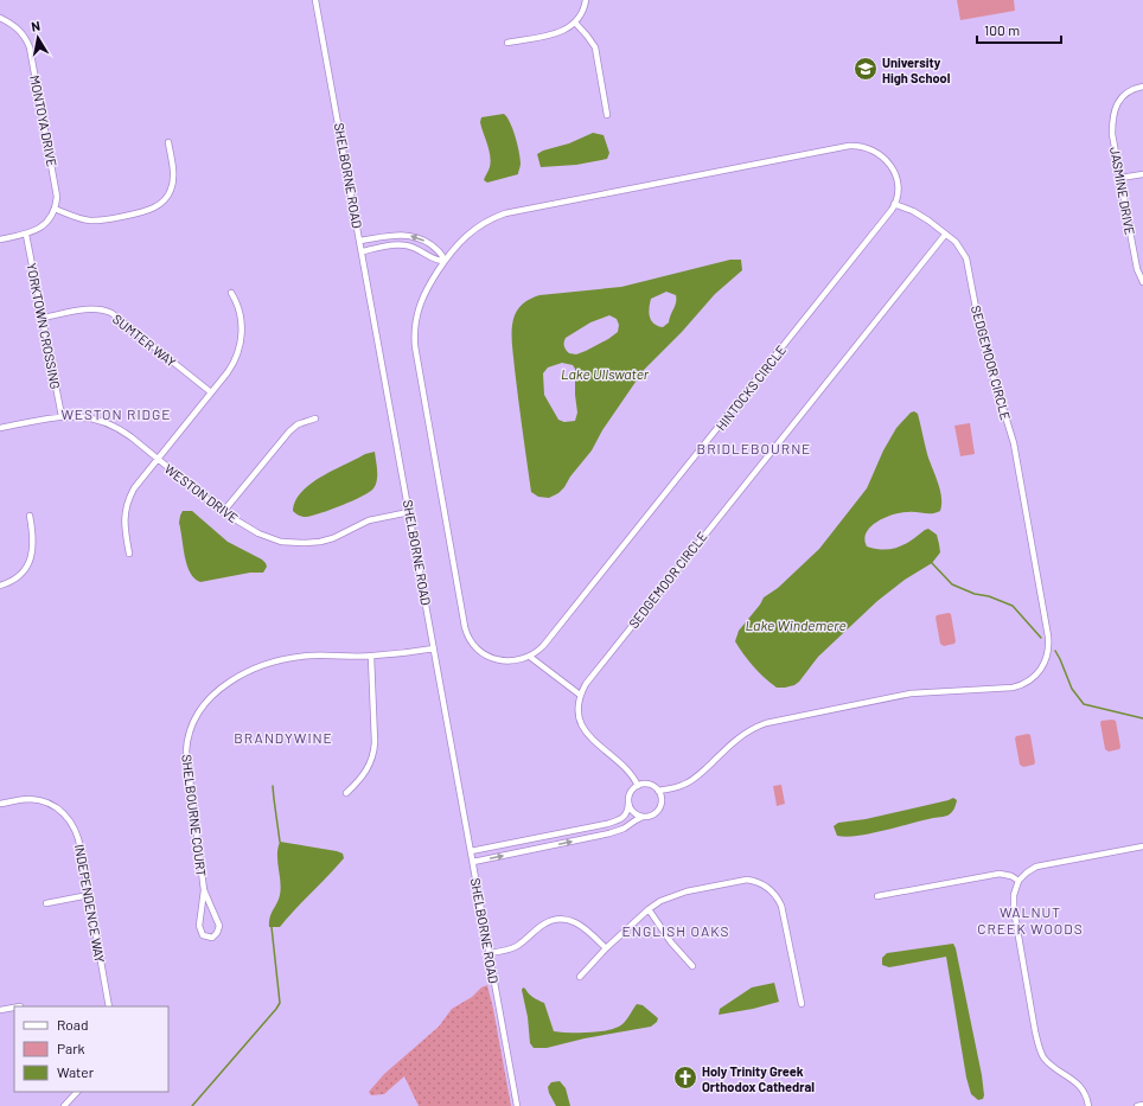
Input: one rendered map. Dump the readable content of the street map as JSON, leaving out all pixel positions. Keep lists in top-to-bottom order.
{
  "streets": {
    "street": [
      "MONTOYA DRIVE",
      "SHELBORNE ROAD",
      "JASMINE DRIVE",
      "YORKTOWN CROSSING",
      "SUMTER WAY",
      "SEDGEMOOR CIRCLE",
      "HINTOCKS CIRCLE",
      "WESTON DRIVE",
      "SHELBOURNE COURT",
      "INDEPENDENCE WAY"
    ]
  },
  "crossings": [
    ["SHELBORNE ROAD", "WESTON DRIVE"],
    ["SHELBORNE ROAD", "SHELBOURNE COURT"],
    ["YORKTOWN CROSSING", "SUMTER WAY"],
    ["YORKTOWN CROSSING", "WESTON DRIVE"]
  ],
  "districts": [
    "WESTON RIDGE",
    "BRIDLEBOURNE",
    "BRANDYWINE",
    "WALNUT CREEK WOODS",
    "ENGLISH OAKS"
  ],
  "water": ["Lake Ullswater", "Lake Windemere"],
  "places": {
    "school or university": ["University High School"],
    "church": ["Holy Trinity Greek Orthodox Cathedral"]
  },
  "legend": ["Road", "Park", "Water"],
  "scale_bar": "100 m",
  "north": "top"
}
